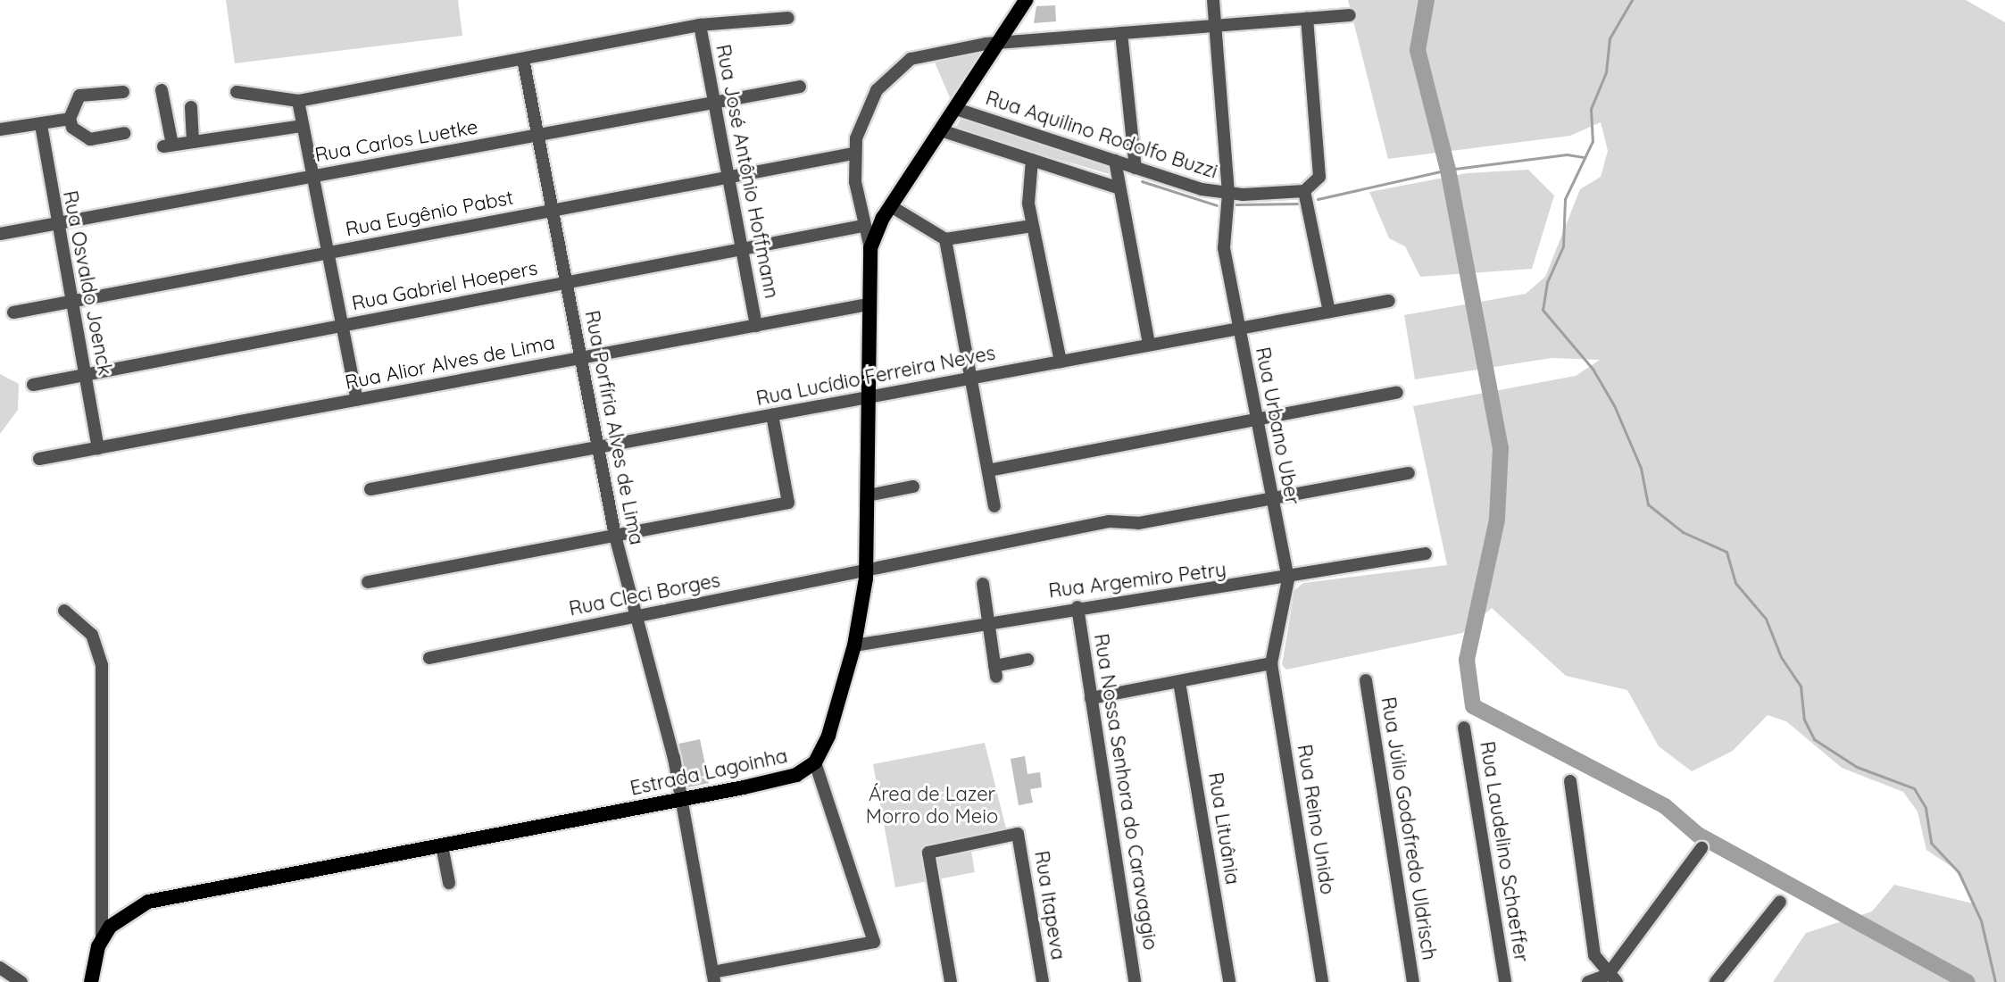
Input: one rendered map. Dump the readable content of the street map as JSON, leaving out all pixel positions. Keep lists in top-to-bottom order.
{
  "streets": {
    "main road": ["Estrada Lagoinha"],
    "street": [
      "Rua Aquilino Rodolfo Buzzi",
      "Rua Carlos Luetke",
      "Rua José Antônio Hoffmann",
      "Rua Eugênio Pabst",
      "Rua Osvaldo Joenck",
      "Rua Gabriel Hoepers",
      "Rua Alior Alves de Lima",
      "Rua Lucídio Ferreira Neves",
      "Rua Urbano Uber",
      "Rua Porfíria Alves de Lima",
      "Rua Argemiro Petry",
      "Rua Cleci Borges",
      "Rua Nossa Senhora do Caravaggio",
      "Rua Reino Unido",
      "Rua Lituânia",
      "Rua Júlio Godofredo Uldrisch",
      "Rua Laudelino Schaeffer",
      "Rua Itapeva"
    ]
  },
  "crossings": [
    ["Rua Aquilino Rodolfo Buzzi", "Rua Urbano Uber"],
    ["Rua Carlos Luetke", "Rua José Antônio Hoffmann"],
    ["Rua Carlos Luetke", "Rua Osvaldo Joenck"],
    ["Rua Carlos Luetke", "Rua Porfíria Alves de Lima"],
    ["Rua José Antônio Hoffmann", "Rua Eugênio Pabst"],
    ["Rua José Antônio Hoffmann", "Rua Gabriel Hoepers"],
    ["Rua José Antônio Hoffmann", "Rua Alior Alves de Lima"],
    ["Rua Eugênio Pabst", "Rua Osvaldo Joenck"],
    ["Rua Eugênio Pabst", "Rua Porfíria Alves de Lima"],
    ["Rua Eugênio Pabst", "Estrada Lagoinha"],
    ["Rua Osvaldo Joenck", "Rua Gabriel Hoepers"],
    ["Rua Osvaldo Joenck", "Rua Alior Alves de Lima"],
    ["Rua Gabriel Hoepers", "Rua Porfíria Alves de Lima"],
    ["Rua Gabriel Hoepers", "Estrada Lagoinha"],
    ["Rua Alior Alves de Lima", "Rua Porfíria Alves de Lima"],
    ["Rua Alior Alves de Lima", "Estrada Lagoinha"],
    ["Rua Lucídio Ferreira Neves", "Rua Urbano Uber"],
    ["Rua Lucídio Ferreira Neves", "Rua Porfíria Alves de Lima"],
    ["Rua Lucídio Ferreira Neves", "Estrada Lagoinha"],
    ["Rua Urbano Uber", "Rua Argemiro Petry"],
    ["Rua Urbano Uber", "Rua Cleci Borges"],
    ["Rua Urbano Uber", "Estrada Lagoinha"],
    ["Rua Urbano Uber", "Rua Reino Unido"],
    ["Rua Porfíria Alves de Lima", "Rua Cleci Borges"],
    ["Rua Porfíria Alves de Lima", "Estrada Lagoinha"],
    ["Rua Argemiro Petry", "Estrada Lagoinha"],
    ["Rua Argemiro Petry", "Rua Nossa Senhora do Caravaggio"],
    ["Rua Cleci Borges", "Estrada Lagoinha"]
  ],
  "parks": ["Área de Lazer Morro do Meio"]
}
